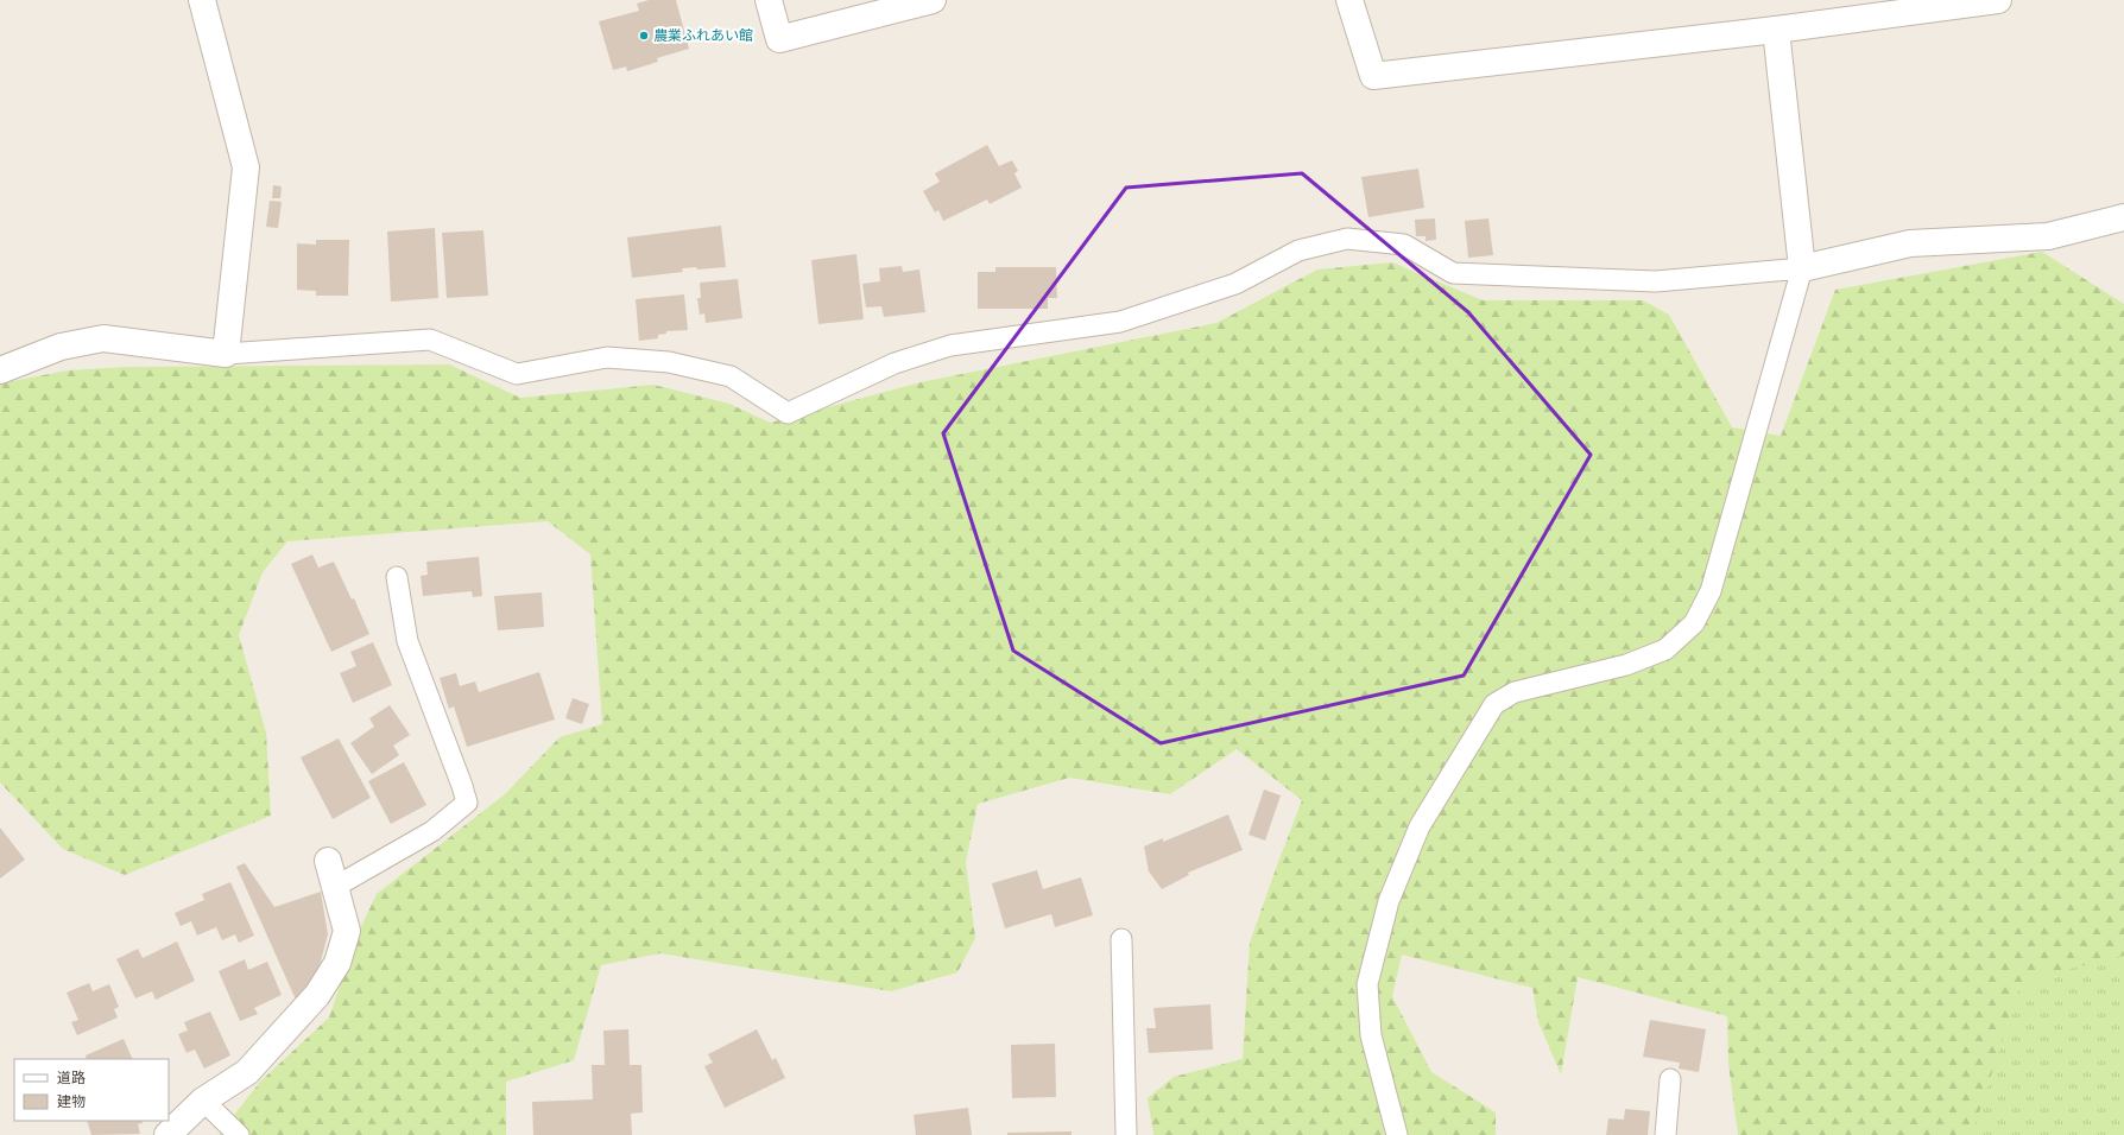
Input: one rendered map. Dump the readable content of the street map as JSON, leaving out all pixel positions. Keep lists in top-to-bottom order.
{
  "places": ["農業ふれあい館"],
  "legend": ["道路", "建物"]
}
